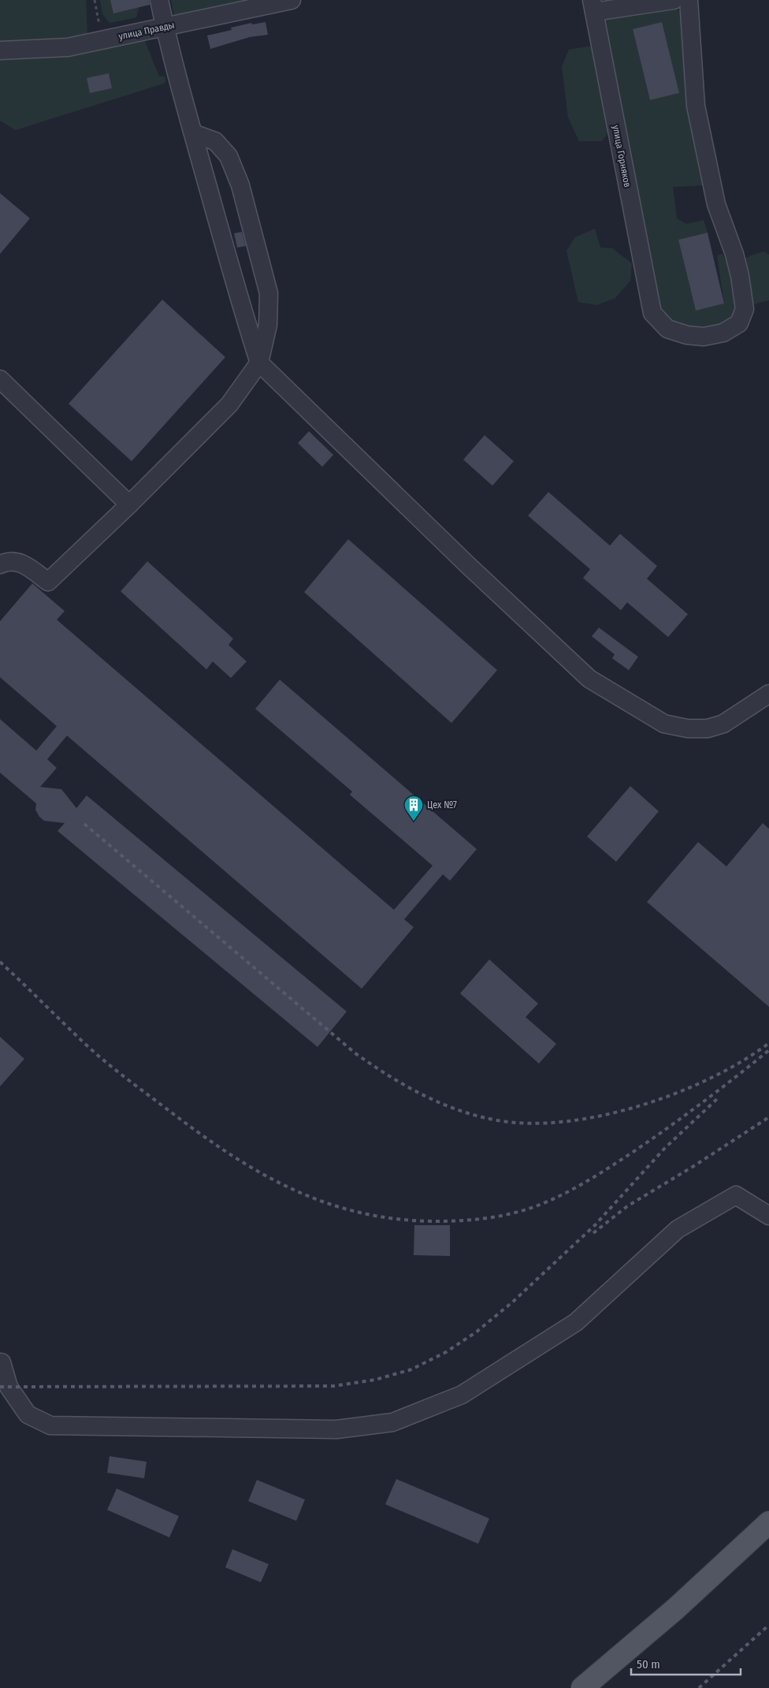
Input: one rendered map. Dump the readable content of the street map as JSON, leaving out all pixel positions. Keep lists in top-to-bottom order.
{
  "streets": {
    "street": ["улица Правды", "улица Горняков"]
  },
  "places": {
    "building": ["Цех №7"]
  },
  "scale_bar": "50 m"
}
